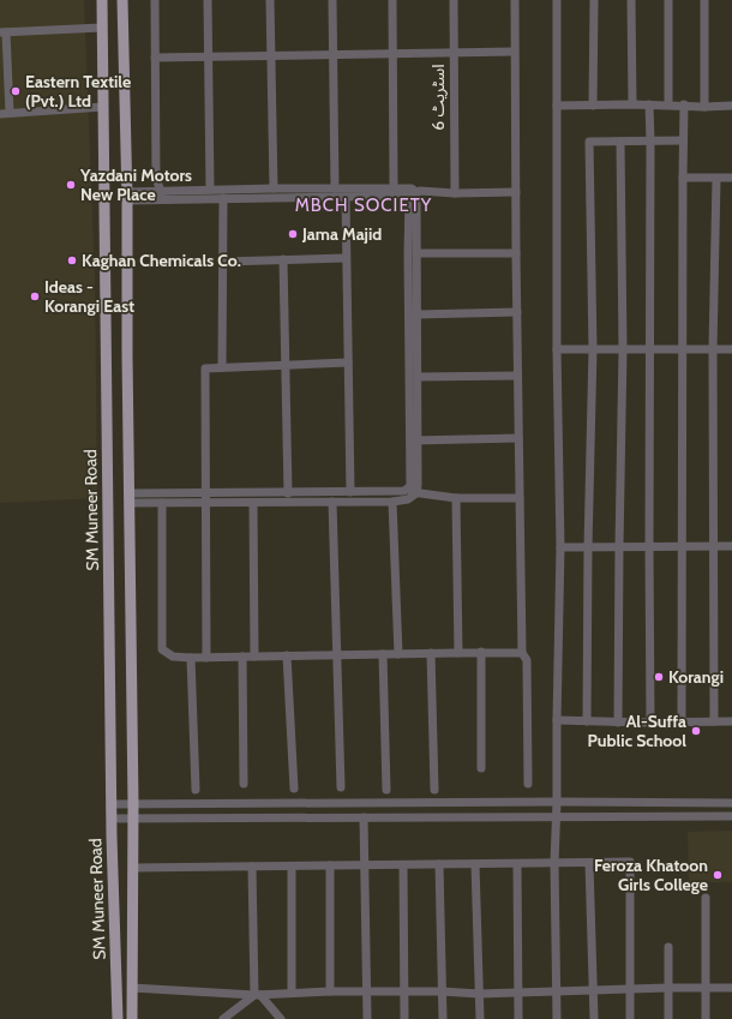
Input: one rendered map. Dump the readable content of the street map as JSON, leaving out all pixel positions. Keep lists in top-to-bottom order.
{
  "streets": {
    "main road": ["SM Muneer Road"],
    "street": ["اسٹریٹ 6"]
  },
  "districts": ["MBCH SOCIETY"],
  "places": [
    "Eastern Textile (Pvt.) Ltd",
    "Yazdani Motors New Place",
    "Jama Majid",
    "Kaghan Chemicals Co.",
    "Ideas - Korangi East",
    "Korangi",
    "Al-Suffa Public School",
    "Feroza Khatoon Girls College"
  ]
}
